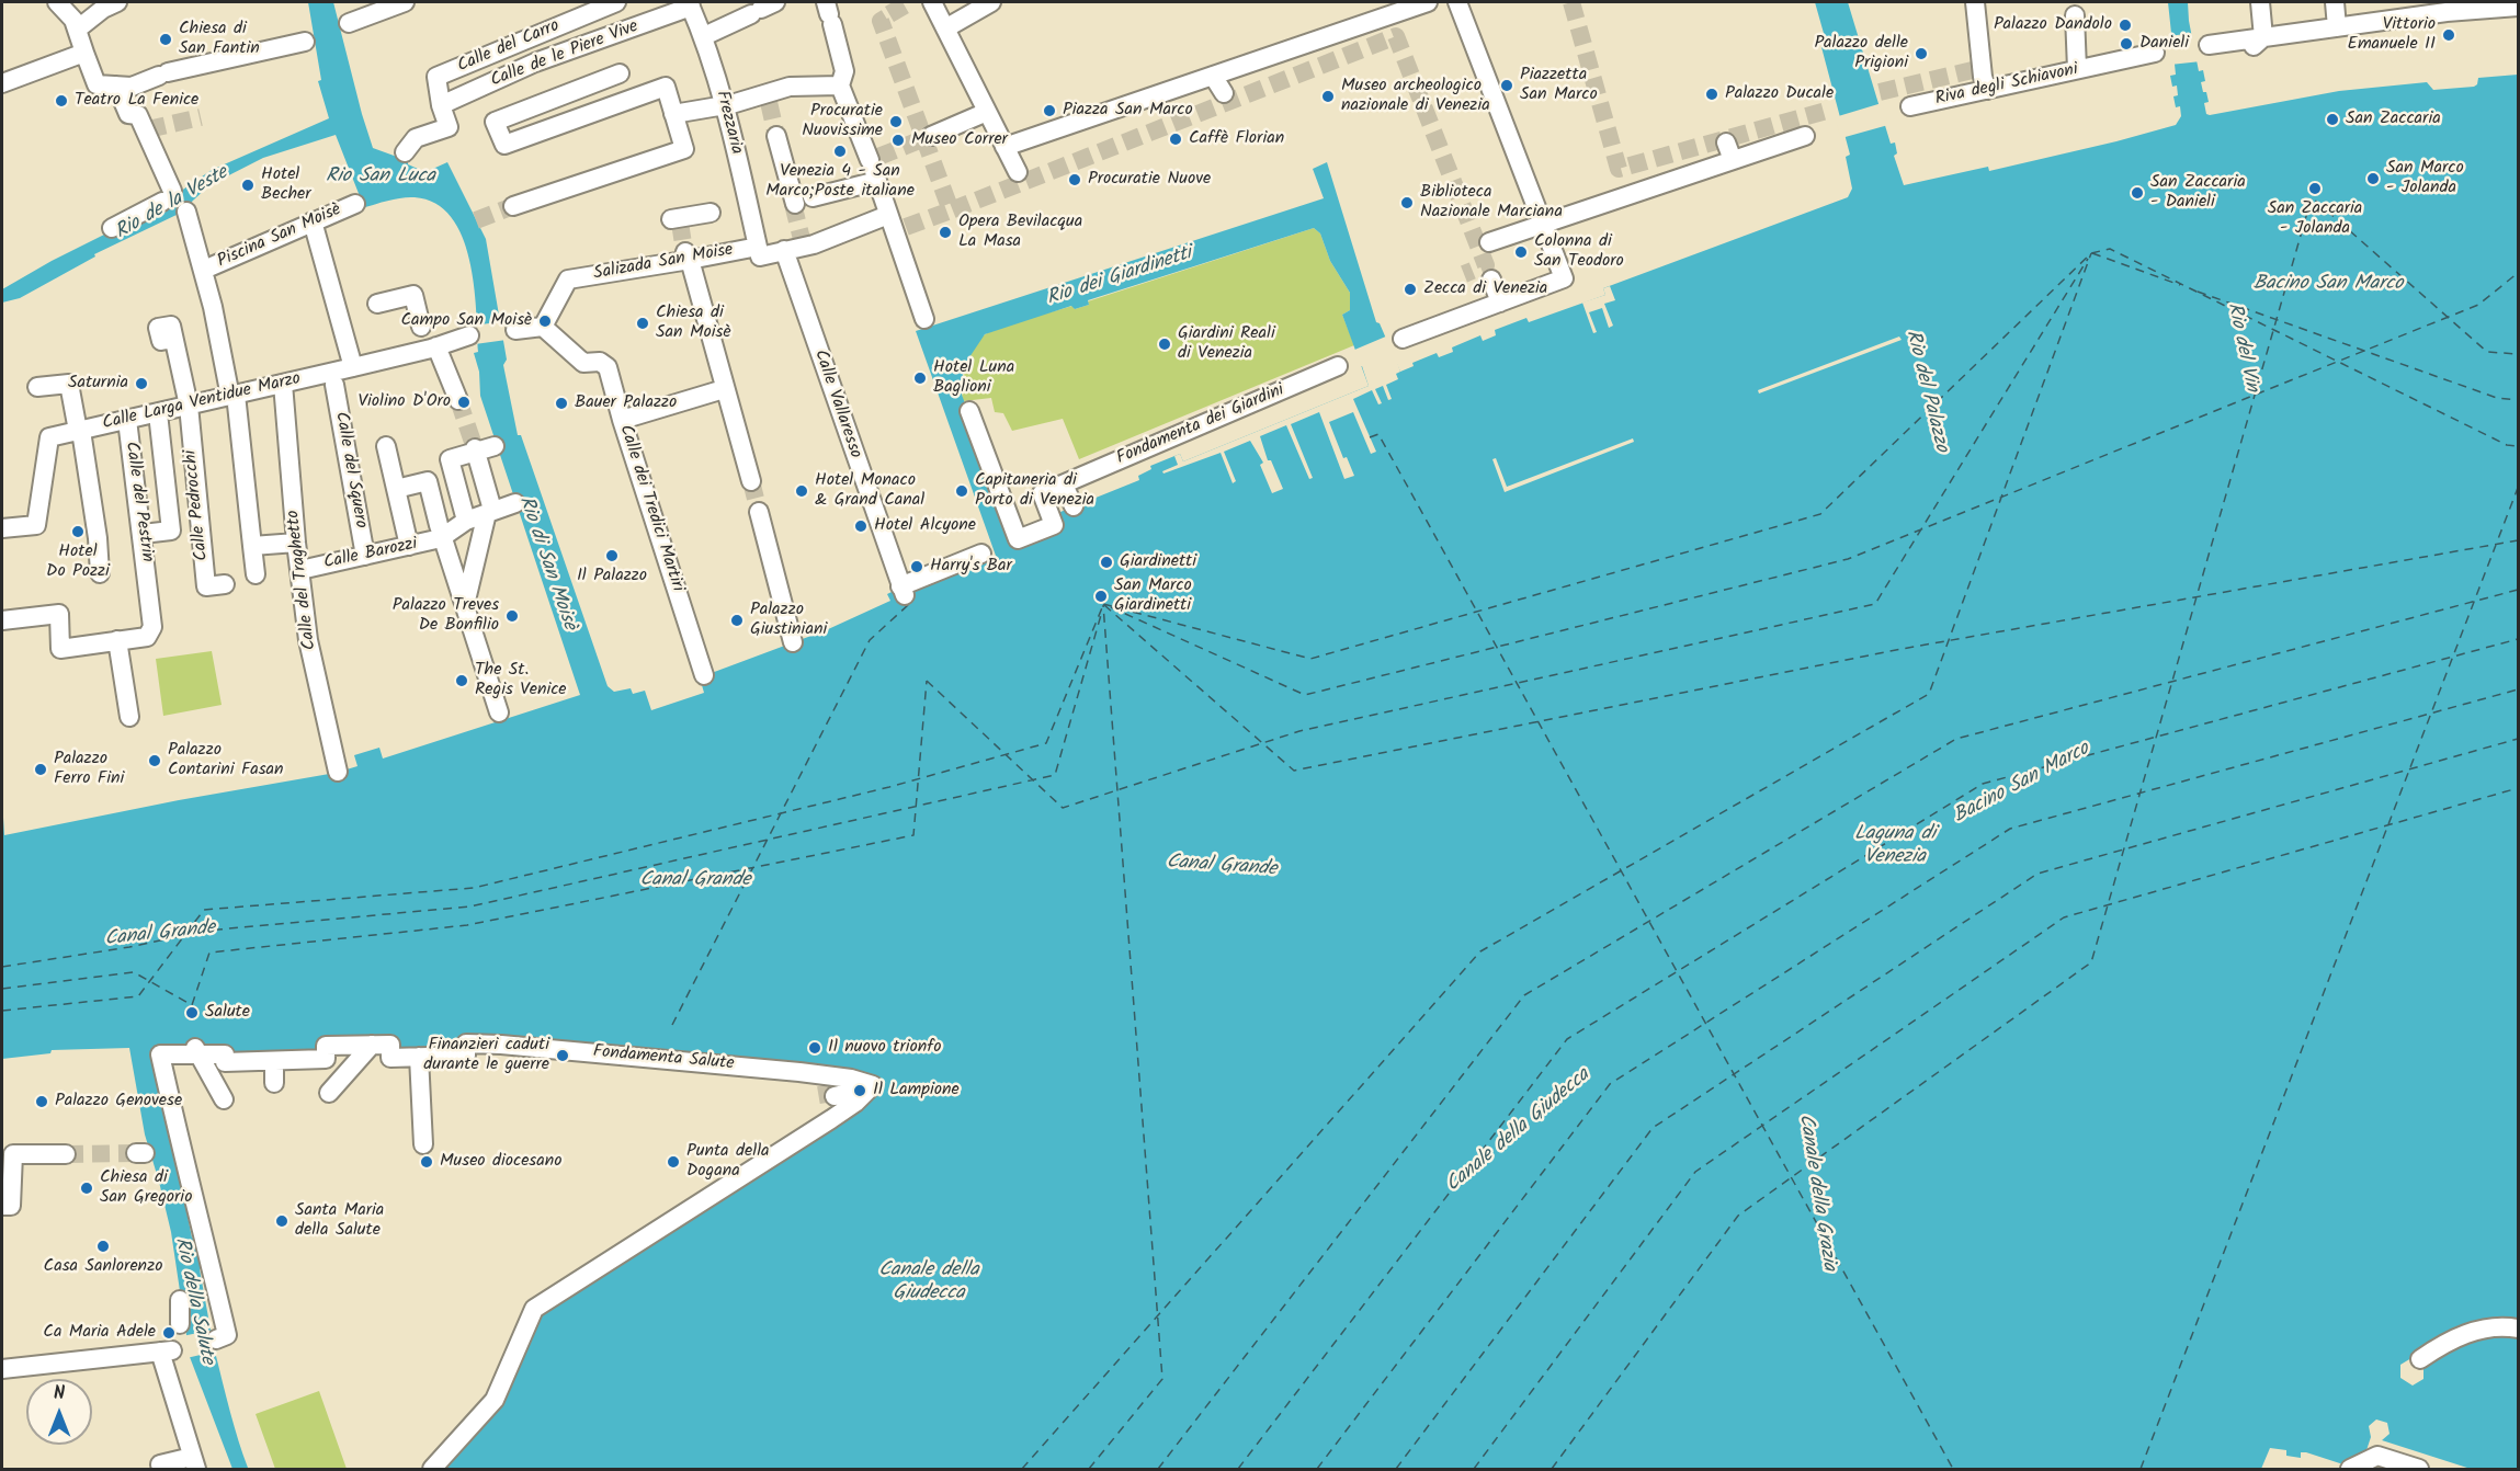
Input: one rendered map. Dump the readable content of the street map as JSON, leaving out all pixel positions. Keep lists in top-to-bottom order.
{
  "streets": {
    "street": [
      "Calle del Carro",
      "Calle de le Piere Vive",
      "Riva degli Schiavoni",
      "Frezzaria",
      "Piscina San Moisè",
      "Salizada San Moise",
      "Calle Larga Ventidue Marzo",
      "Calle Vallaresso",
      "Fondamenta dei Giardini",
      "Calle del Squero",
      "Calle del Pestrin",
      "Calle Pedrocchi",
      "Calle dei Tredici Martiri",
      "Calle Barozzi",
      "Calle del Traghetto",
      "Fondamenta Salute"
    ]
  },
  "crossings": [
    ["Calle del Carro", "Calle de le Piere Vive"],
    ["Calle de le Piere Vive", "Frezzaria"],
    ["Frezzaria", "Salizada San Moise"],
    ["Salizada San Moise", "Calle Vallaresso"],
    ["Salizada San Moise", "Calle dei Tredici Martiri"],
    ["Calle Larga Ventidue Marzo", "Calle del Pestrin"],
    ["Calle Larga Ventidue Marzo", "Calle Pedrocchi"],
    ["Calle Larga Ventidue Marzo", "Calle del Traghetto"],
    ["Calle del Squero", "Calle Barozzi"],
    ["Calle Barozzi", "Calle del Traghetto"]
  ],
  "water": [
    "Rio San Luca",
    "Rio de la Veste",
    "Rio dei Giardinetti",
    "Bacino San Marco",
    "Rio del Vin",
    "Rio del Palazzo",
    "Rio di San Moisè",
    "Laguna di Venezia",
    "Canal Grande",
    "Canale della Giudecca",
    "Canale della Grazia",
    "Rio della Salute"
  ],
  "places": [
    "Palazzo Dandolo",
    "Vittorio Emanuele II",
    "Chiesa di San Fantin",
    "Danieli",
    "Palazzo delle Prigioni",
    "Piazzetta San Marco",
    "Palazzo Ducale",
    "Museo archeologico nazionale di Venezia",
    "Teatro La Fenice",
    "Piazza San Marco",
    "San Zaccaria",
    "Procuratie Nuovissime",
    "Caffè Florian",
    "Museo Correr",
    "Venezia 4 - San Marco;Poste italiane",
    "San Marco - Jolanda",
    "Procuratie Nuove",
    "Hotel Becher",
    "San Zaccaria - Jolanda",
    "San Zaccaria - Danieli",
    "Biblioteca Nazionale Marciana",
    "Opera Bevilacqua La Masa",
    "Colonna di San Teodoro",
    "Zecca di Venezia",
    "Campo San Moisè",
    "Chiesa di San Moisè",
    "Giardini Reali di Venezia",
    "Hotel Luna Baglioni",
    "Saturnia",
    "Violino D'Oro",
    "Bauer Palazzo",
    "Hotel Monaco & Grand Canal",
    "Capitaneria di Porto di Venezia",
    "Hotel Alcyone",
    "Hotel Do Pozzi",
    "Il Palazzo",
    "Giardinetti",
    "Harry's Bar",
    "San Marco Giardinetti",
    "Palazzo Treves De Bonfilio",
    "Palazzo Giustiniani",
    "The St. Regis Venice",
    "Palazzo Contarini Fasan",
    "Palazzo Ferro Fini",
    "Salute",
    "Il nuovo trionfo",
    "Finanzieri caduti durante le guerre",
    "Il Lampione",
    "Palazzo Genovese",
    "Museo diocesano",
    "Punta della Dogana",
    "Chiesa di San Gregorio",
    "Santa Maria della Salute",
    "Casa Sanlorenzo",
    "Ca Maria Adele"
  ],
  "north": "top"
}
